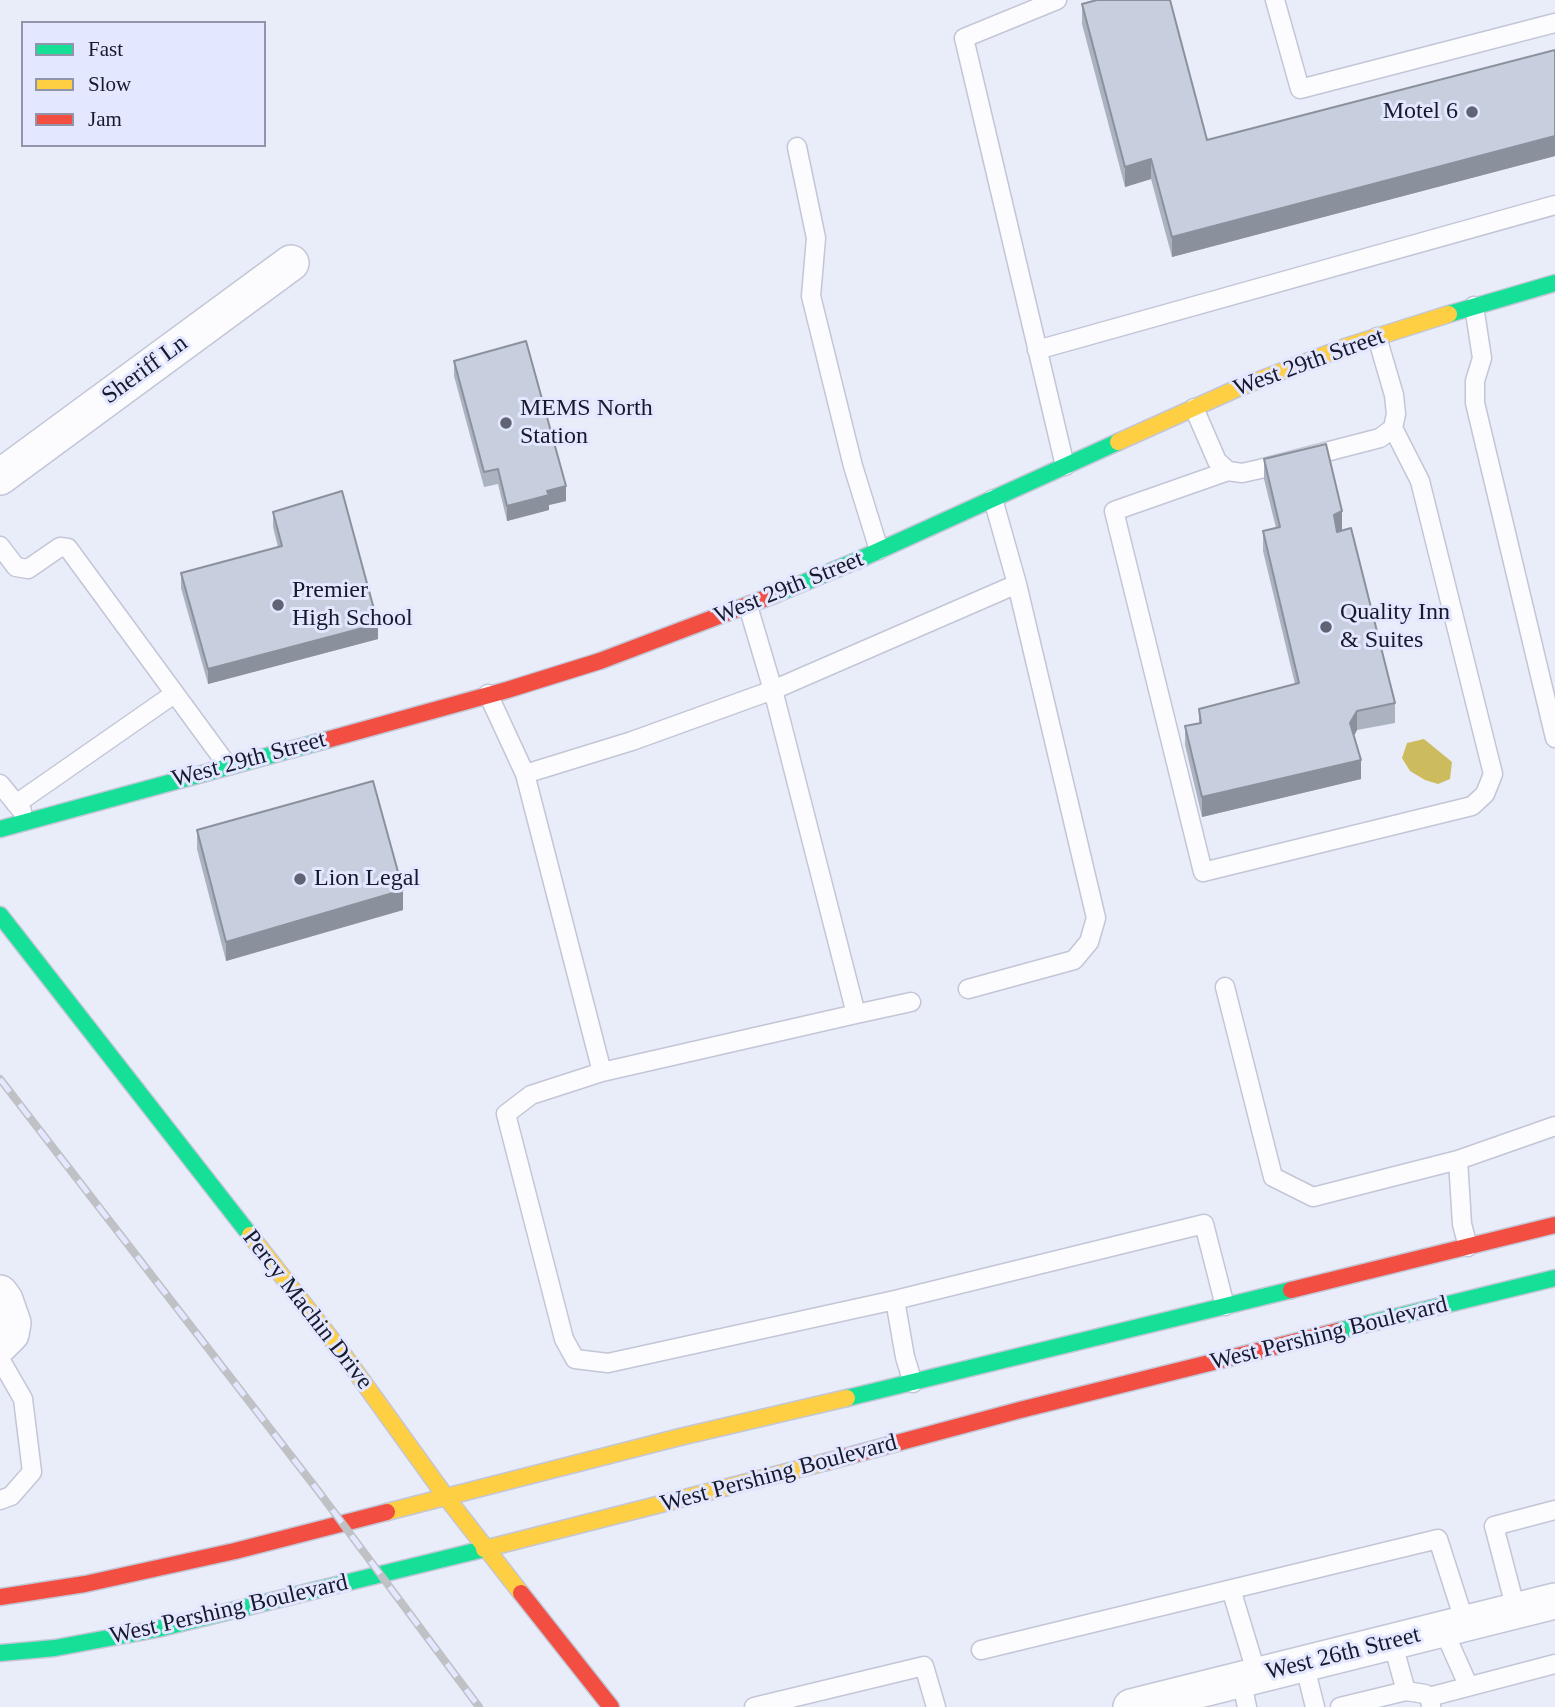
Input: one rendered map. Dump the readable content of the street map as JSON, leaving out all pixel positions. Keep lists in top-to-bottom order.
{
  "streets": {
    "main road": ["West 29th Street", "Percy Machin Drive", "West Pershing Boulevard"],
    "street": ["Sheriff Ln", "West 26th Street"]
  },
  "crossings": [
    ["Percy Machin Drive", "West Pershing Boulevard"]
  ],
  "places": [
    "Motel 6",
    "MEMS North Station",
    "Premier High School",
    "Quality Inn & Suites",
    "Lion Legal"
  ],
  "legend": ["Fast", "Slow", "Jam"]
}
